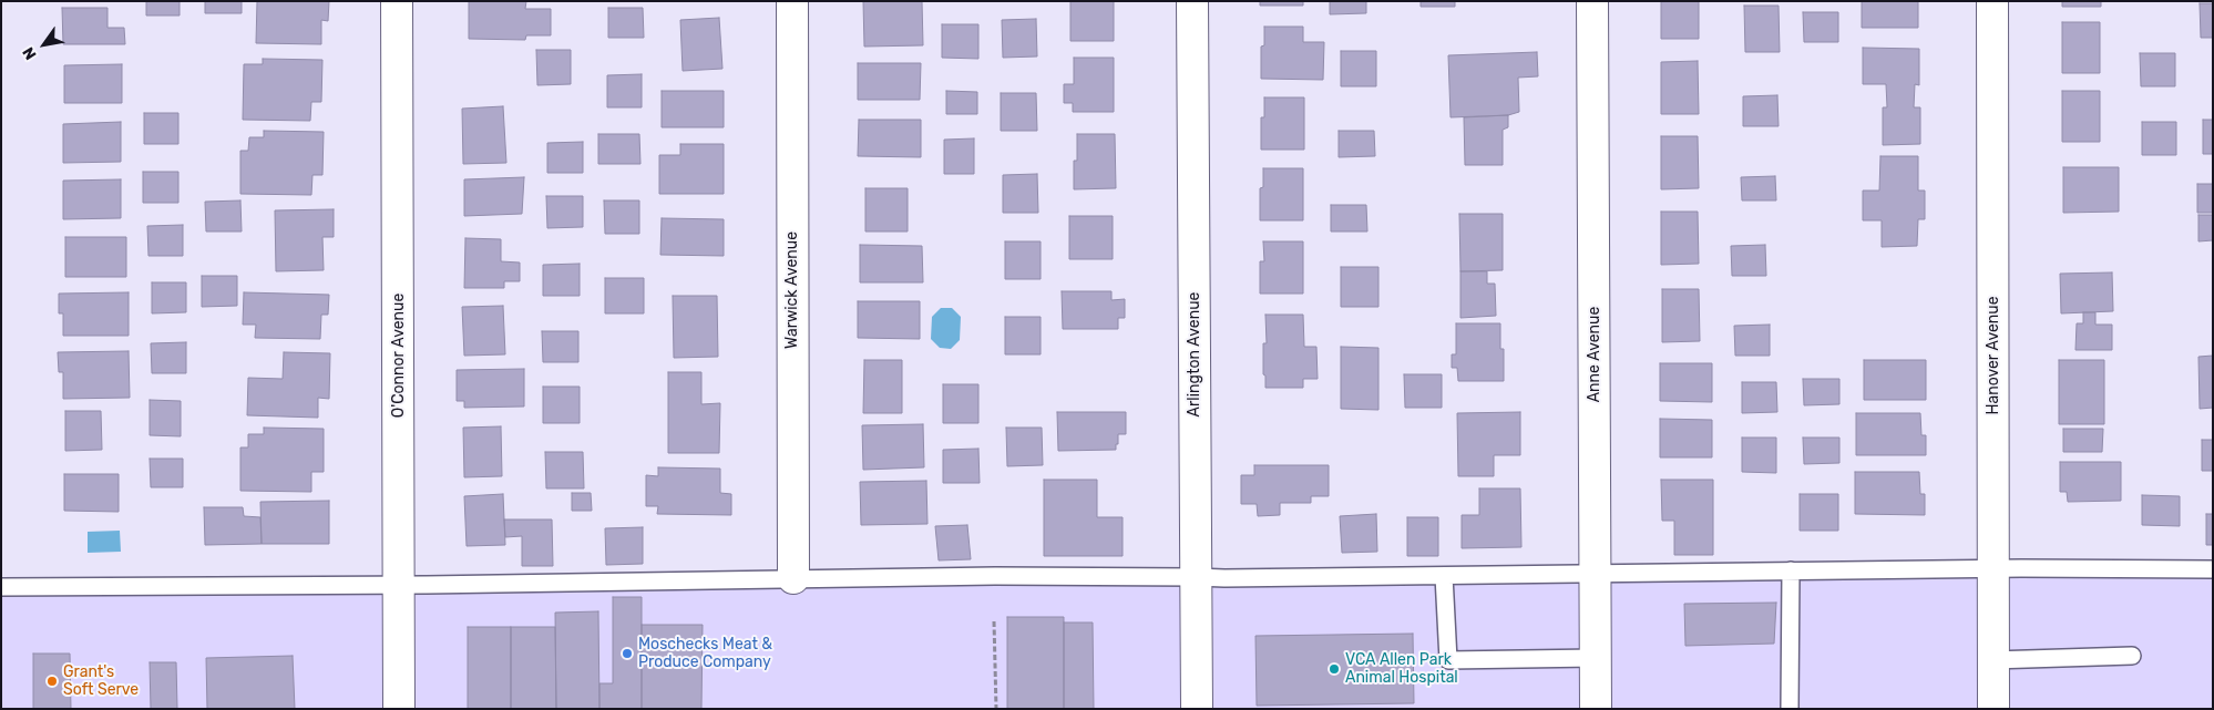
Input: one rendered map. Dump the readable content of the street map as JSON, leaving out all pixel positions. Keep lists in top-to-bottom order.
{
  "streets": {
    "street": [
      "Warwick Avenue",
      "Arlington Avenue",
      "Anne Avenue",
      "O'Connor Avenue",
      "Hanover Avenue"
    ]
  },
  "places": ["Moschecks Meat & Produce Company", "VCA Allen Park Animal Hospital", "Grant's Soft Serve"],
  "north": "bottom left"
}
